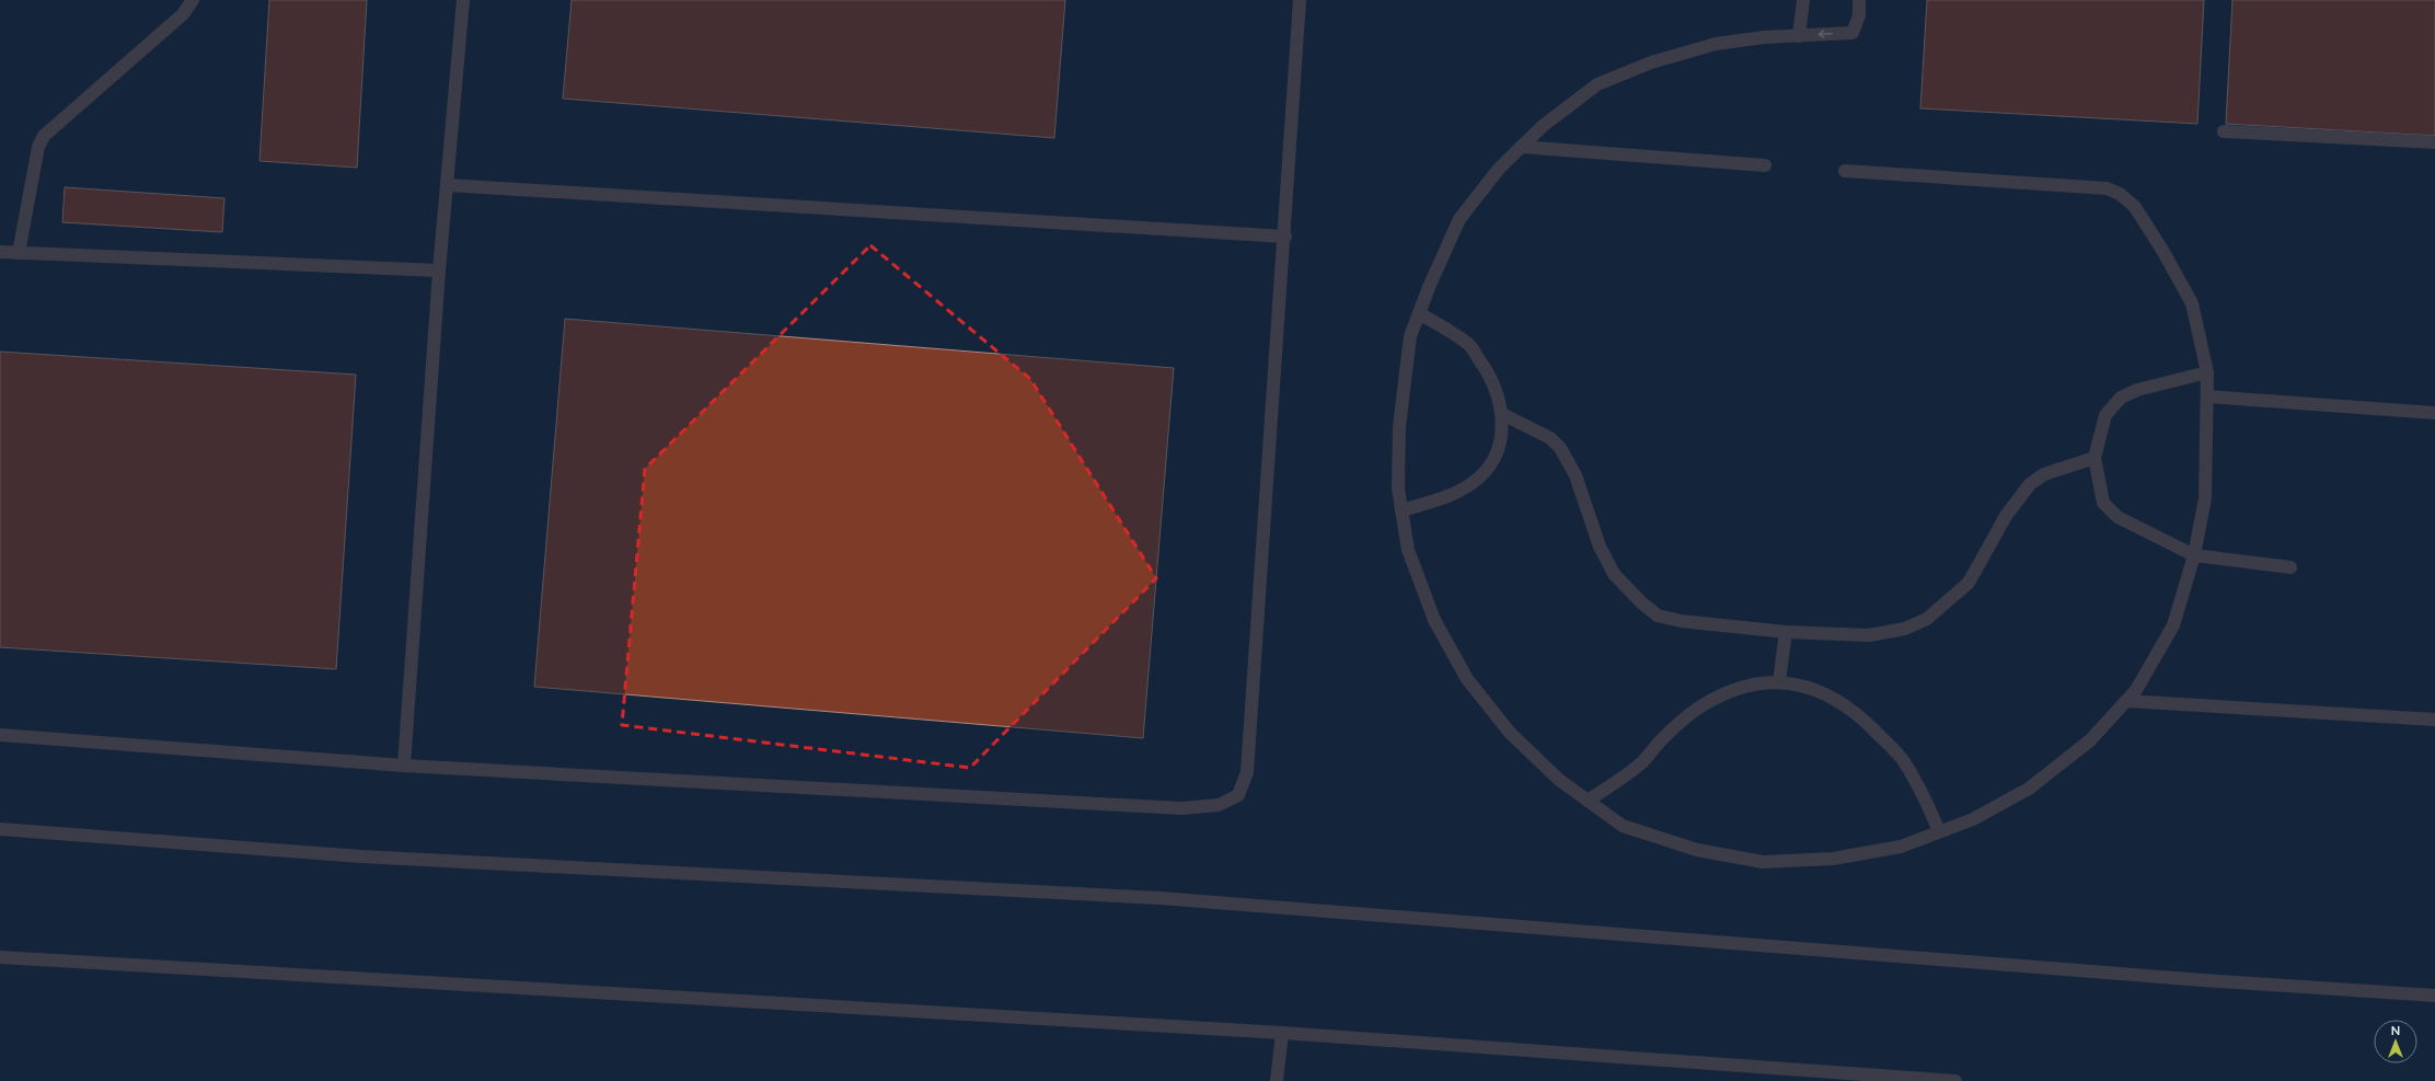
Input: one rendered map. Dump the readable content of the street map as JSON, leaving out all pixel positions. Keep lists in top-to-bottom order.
{
  "north": "top"
}
